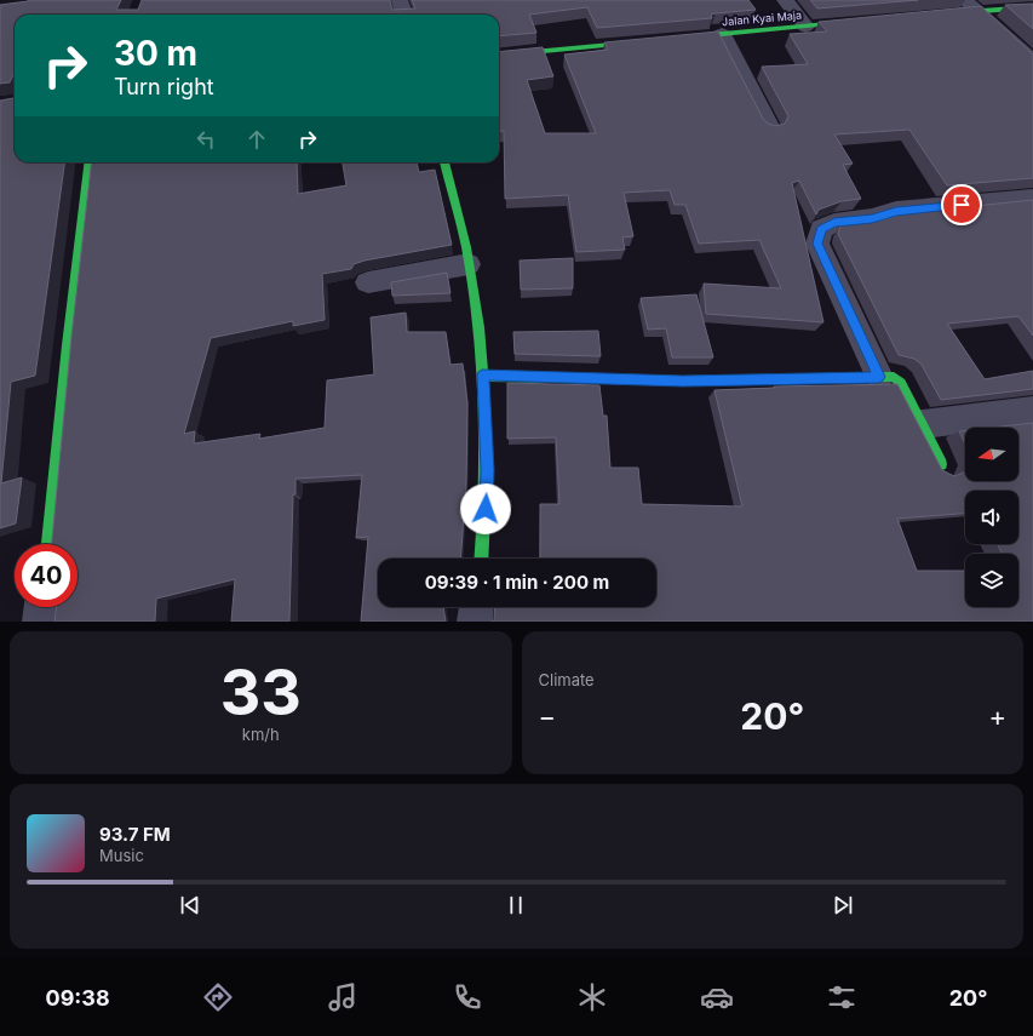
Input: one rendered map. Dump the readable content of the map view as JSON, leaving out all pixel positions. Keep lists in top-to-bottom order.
{
  "streets": {
    "street": ["Jalan Kyai Maja"]
  },
  "north": "left",
  "page": {
    "turn": ["30 m", "Turn right"],
    "limit": "40",
    "trip": "09:39 · 1 min · 200 m",
    "tile": [
      ["33", "km/h"],
      "Climate"
    ],
    "heat": ["−", "20°", "+"],
    "song": ["93.7 FM", "Music"],
    "tabs": ["09:38", "20°"]
  }
}
